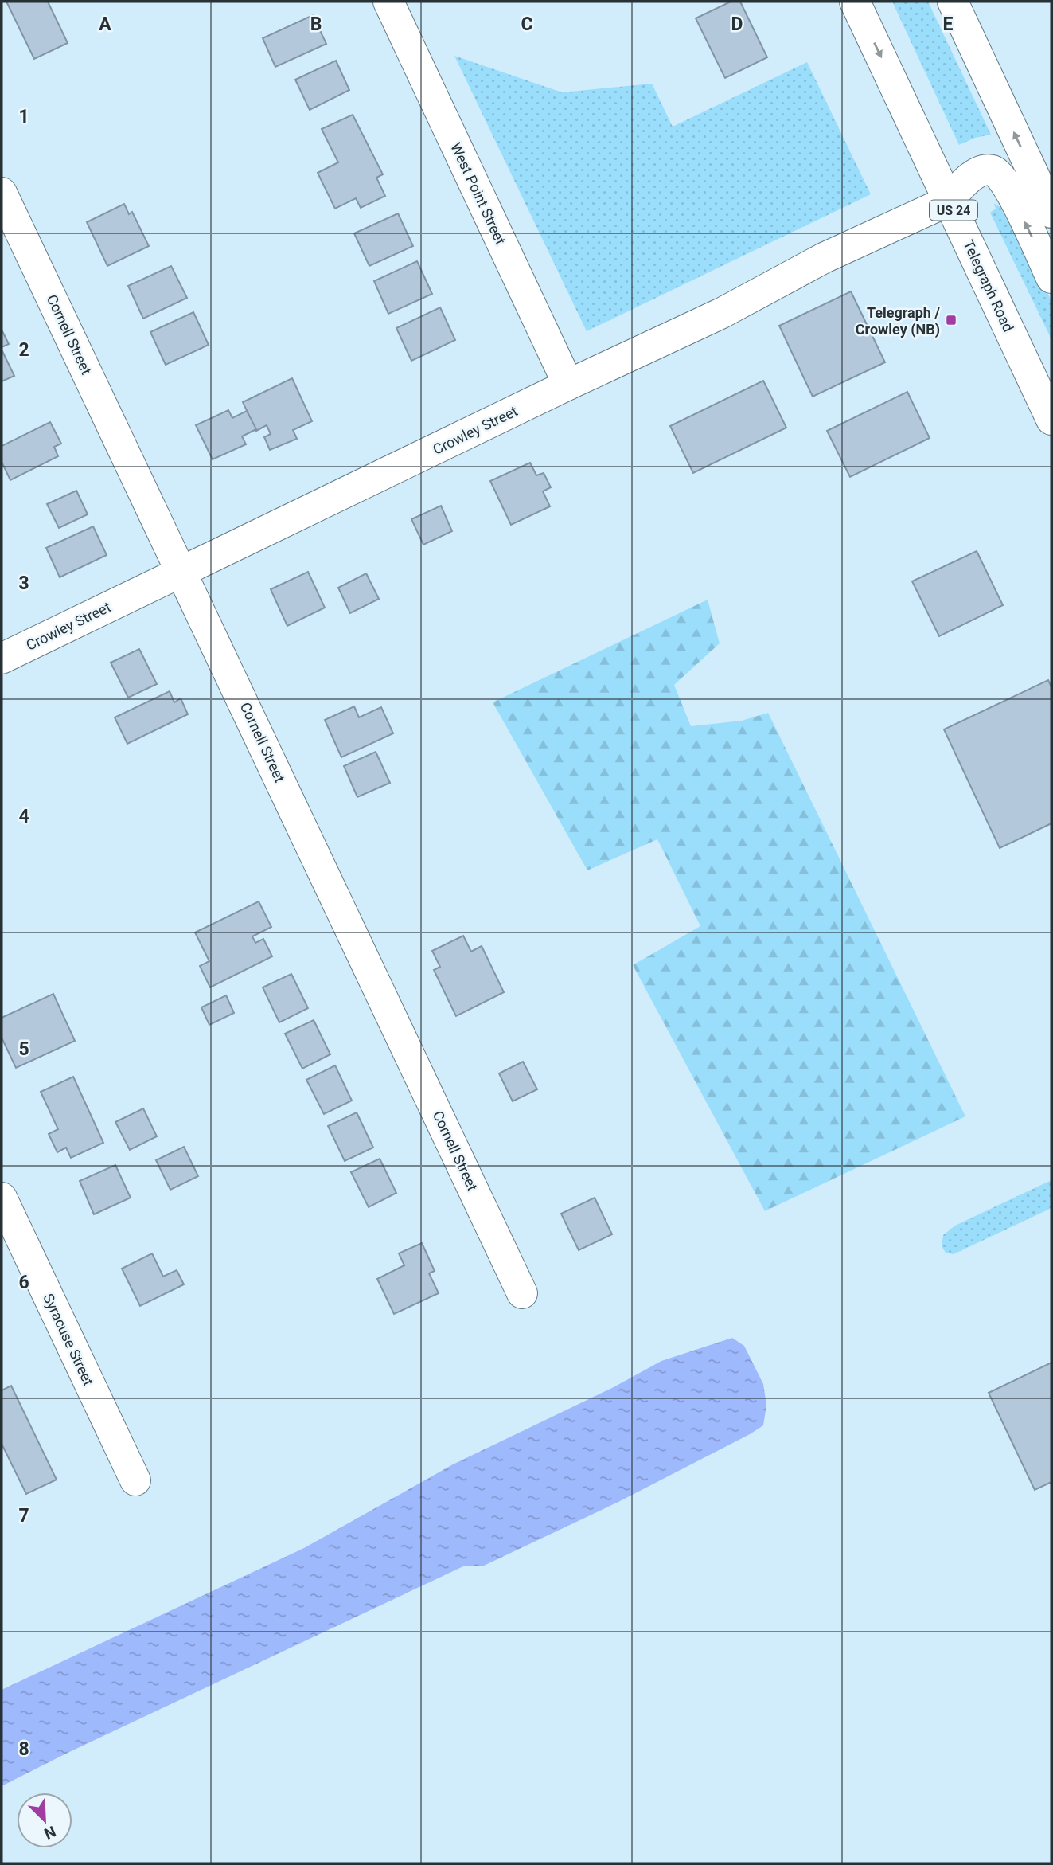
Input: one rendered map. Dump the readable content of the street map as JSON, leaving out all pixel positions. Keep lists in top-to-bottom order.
{
  "streets": {
    "street": [
      "West Point Street",
      "US 24",
      "Telegraph Road",
      "Cornell Street",
      "Crowley Street",
      "Syracuse Street"
    ]
  },
  "crossings": [
    ["West Point Street", "Crowley Street"],
    ["Telegraph Road", "Crowley Street"],
    ["Cornell Street", "Crowley Street"]
  ],
  "places": {
    "transit": ["Telegraph / Crowley (NB)"]
  },
  "north": "bottom right",
  "grid": {
    "columns": [
      "A",
      "B",
      "C",
      "D",
      "E"
    ],
    "rows": [
      "1",
      "2",
      "3",
      "4",
      "5",
      "6",
      "7",
      "8"
    ]
  }
}
